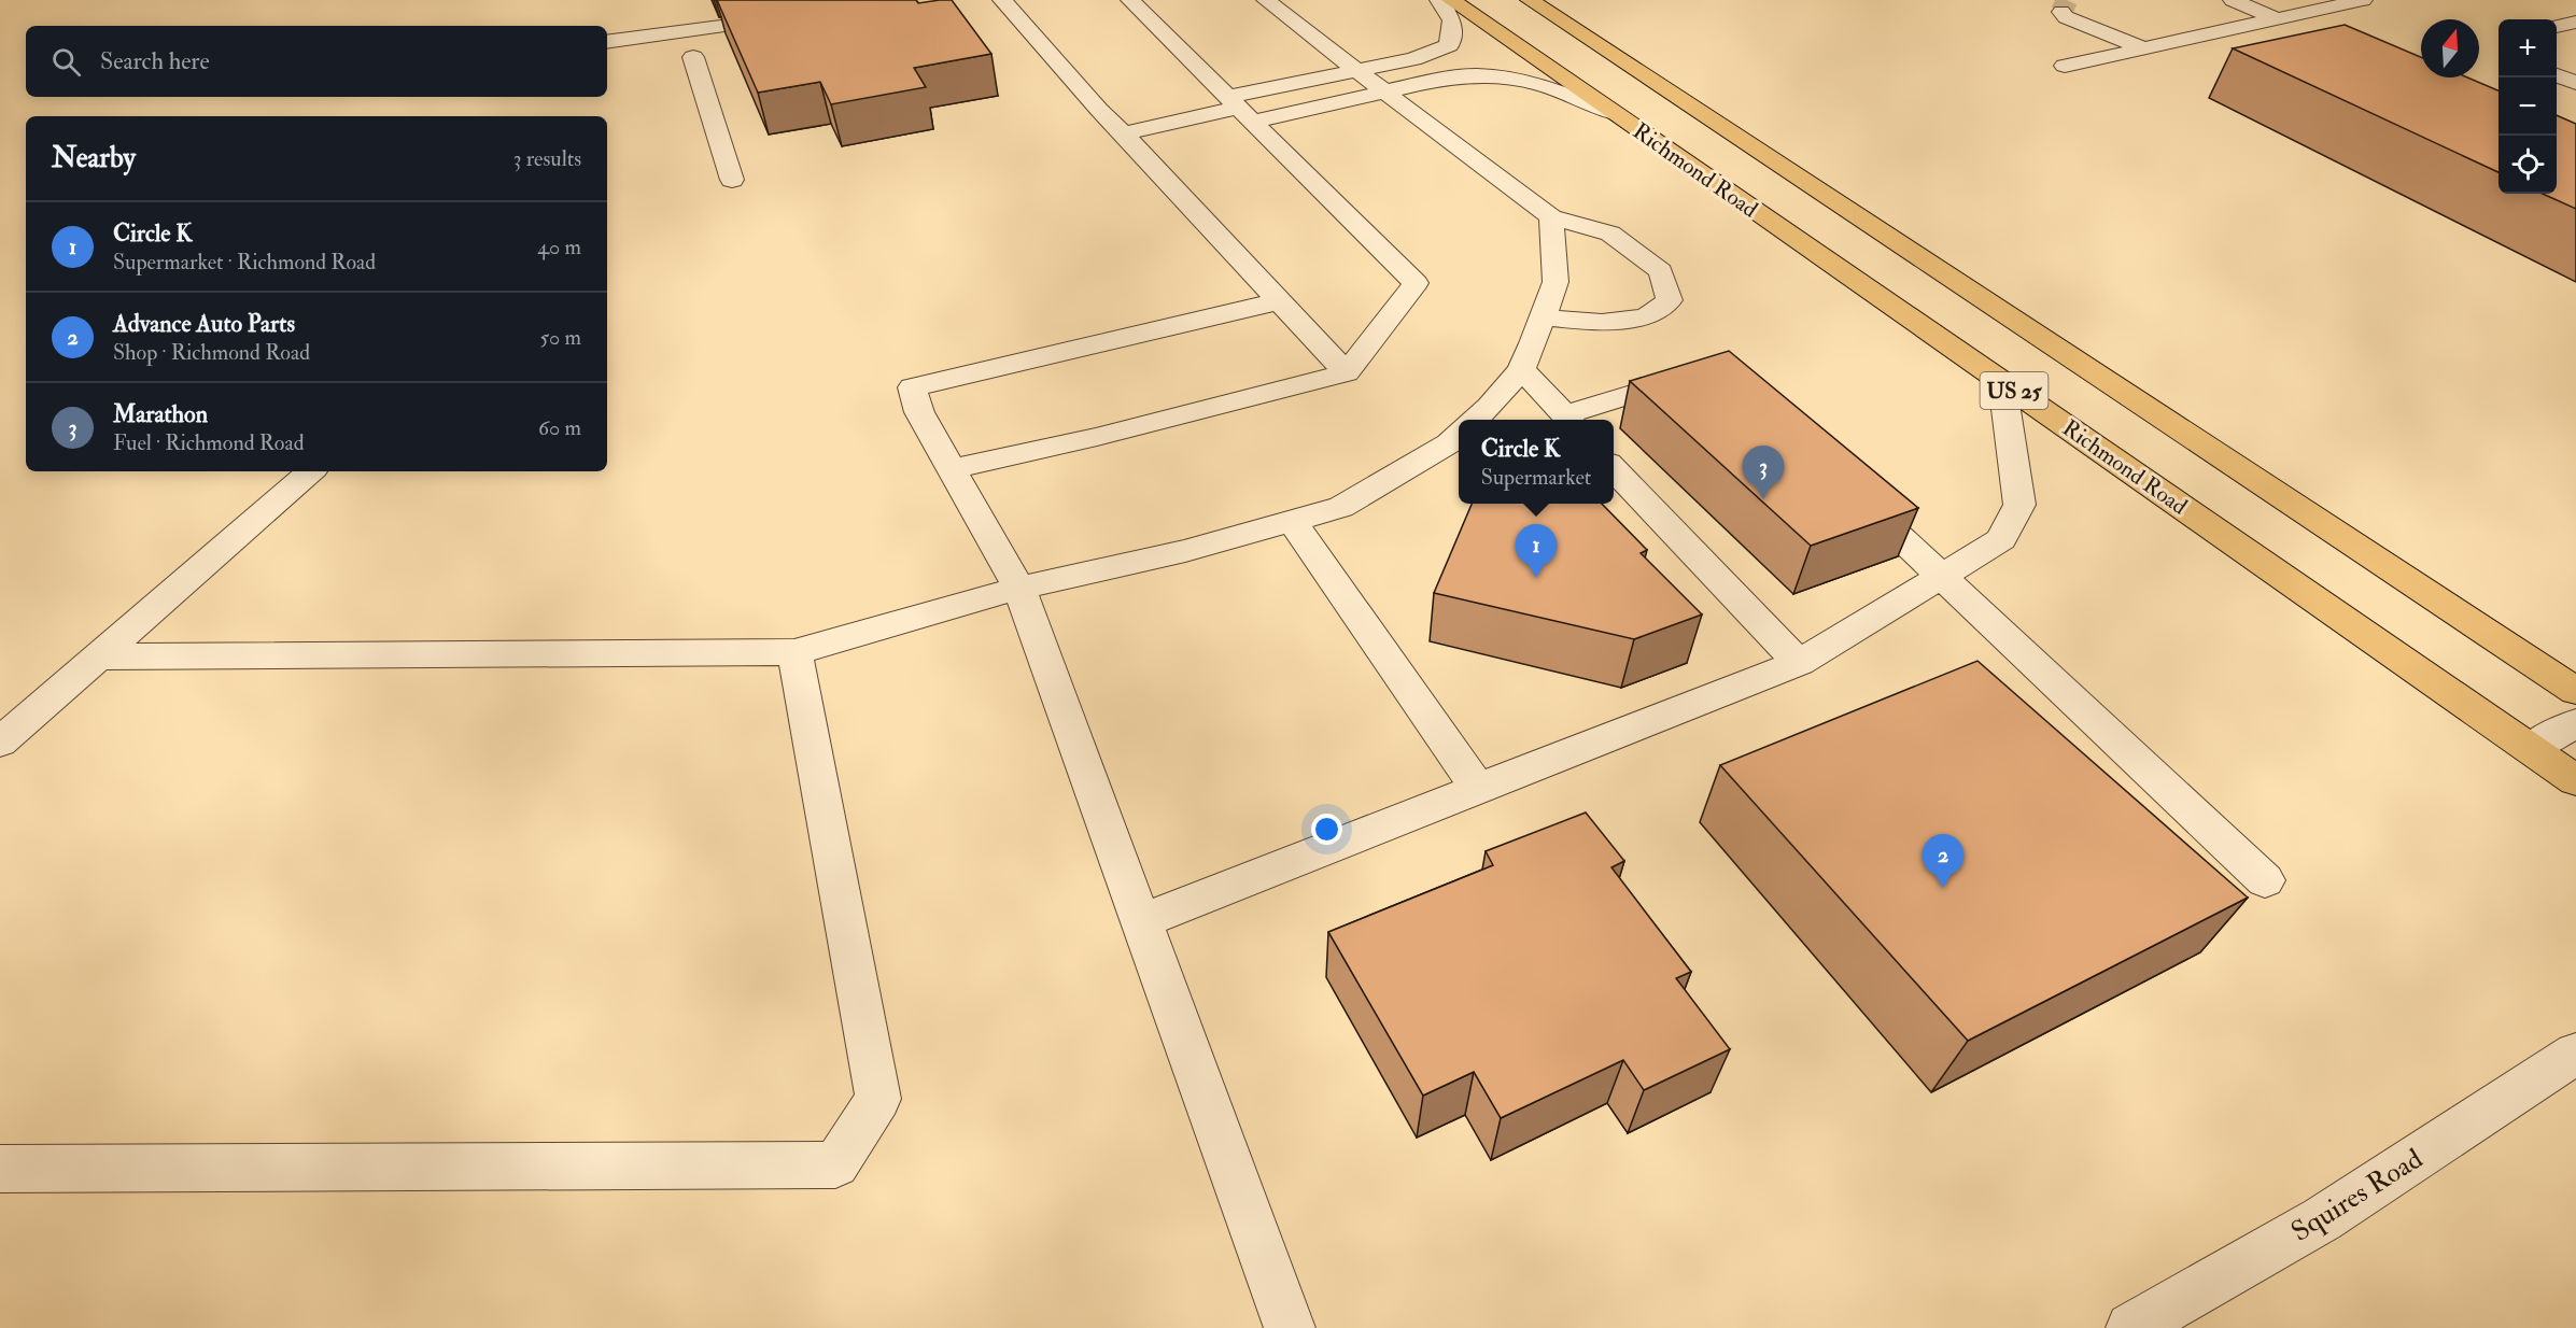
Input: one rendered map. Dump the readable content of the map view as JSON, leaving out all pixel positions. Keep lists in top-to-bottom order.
{
  "streets": {
    "highway": ["Richmond Road", "US 25"],
    "street": ["Squires Road"]
  },
  "north": "top",
  "page": {
    "map_buttons": ["+", "−"],
    "search": "Search here",
    "heading": ["Nearby", "3 results"],
    "list": [
      {
        "mark": "1",
        "name": "Circle K",
        "note": "Supermarket · Richmond Road",
        "value": "40 m"
      },
      {
        "mark": "2",
        "name": "Advance Auto Parts",
        "note": "Shop · Richmond Road",
        "value": "50 m"
      },
      {
        "mark": "3",
        "name": "Marathon",
        "note": "Fuel · Richmond Road",
        "value": "60 m"
      }
    ],
    "popup": ["Circle K", "Supermarket"],
    "pins": ["3", "1", "2"]
  }
}
